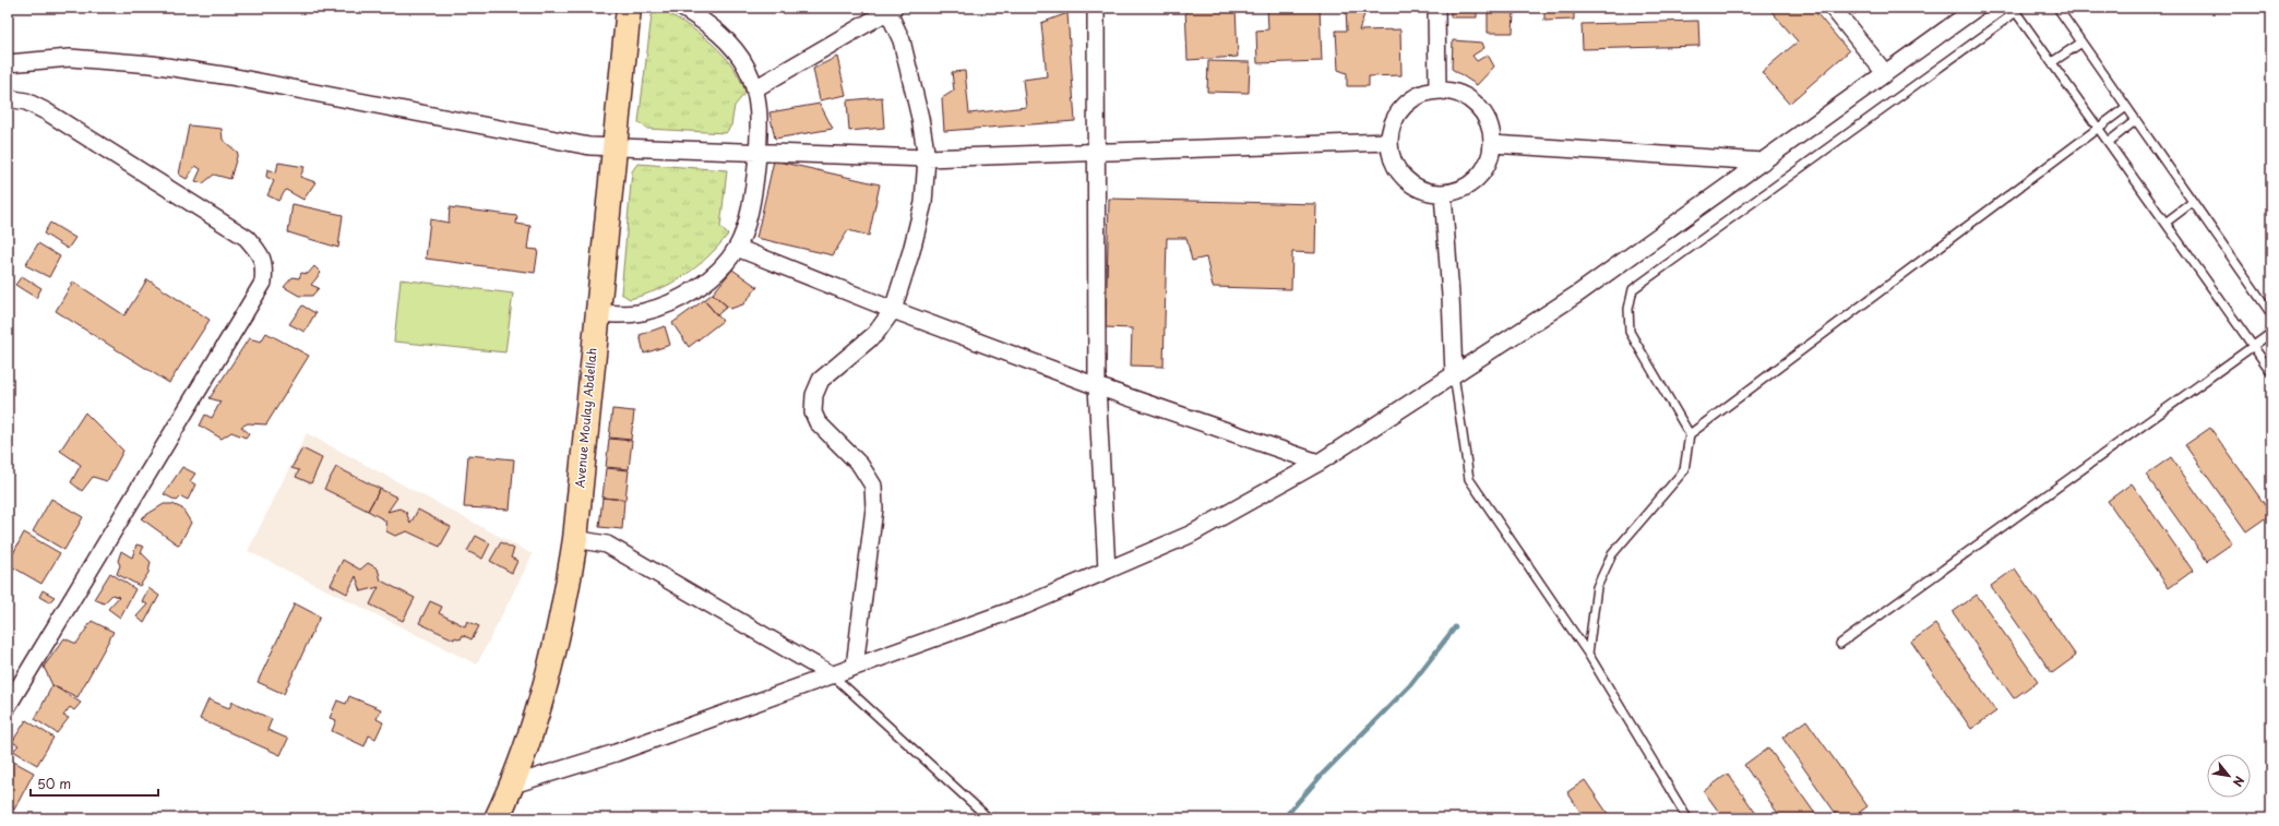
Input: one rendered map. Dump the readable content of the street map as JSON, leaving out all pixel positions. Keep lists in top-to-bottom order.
{
  "streets": {
    "main road": ["Avenue Moulay Abdellah"]
  },
  "scale_bar": "50 m",
  "north": "bottom right"
}
